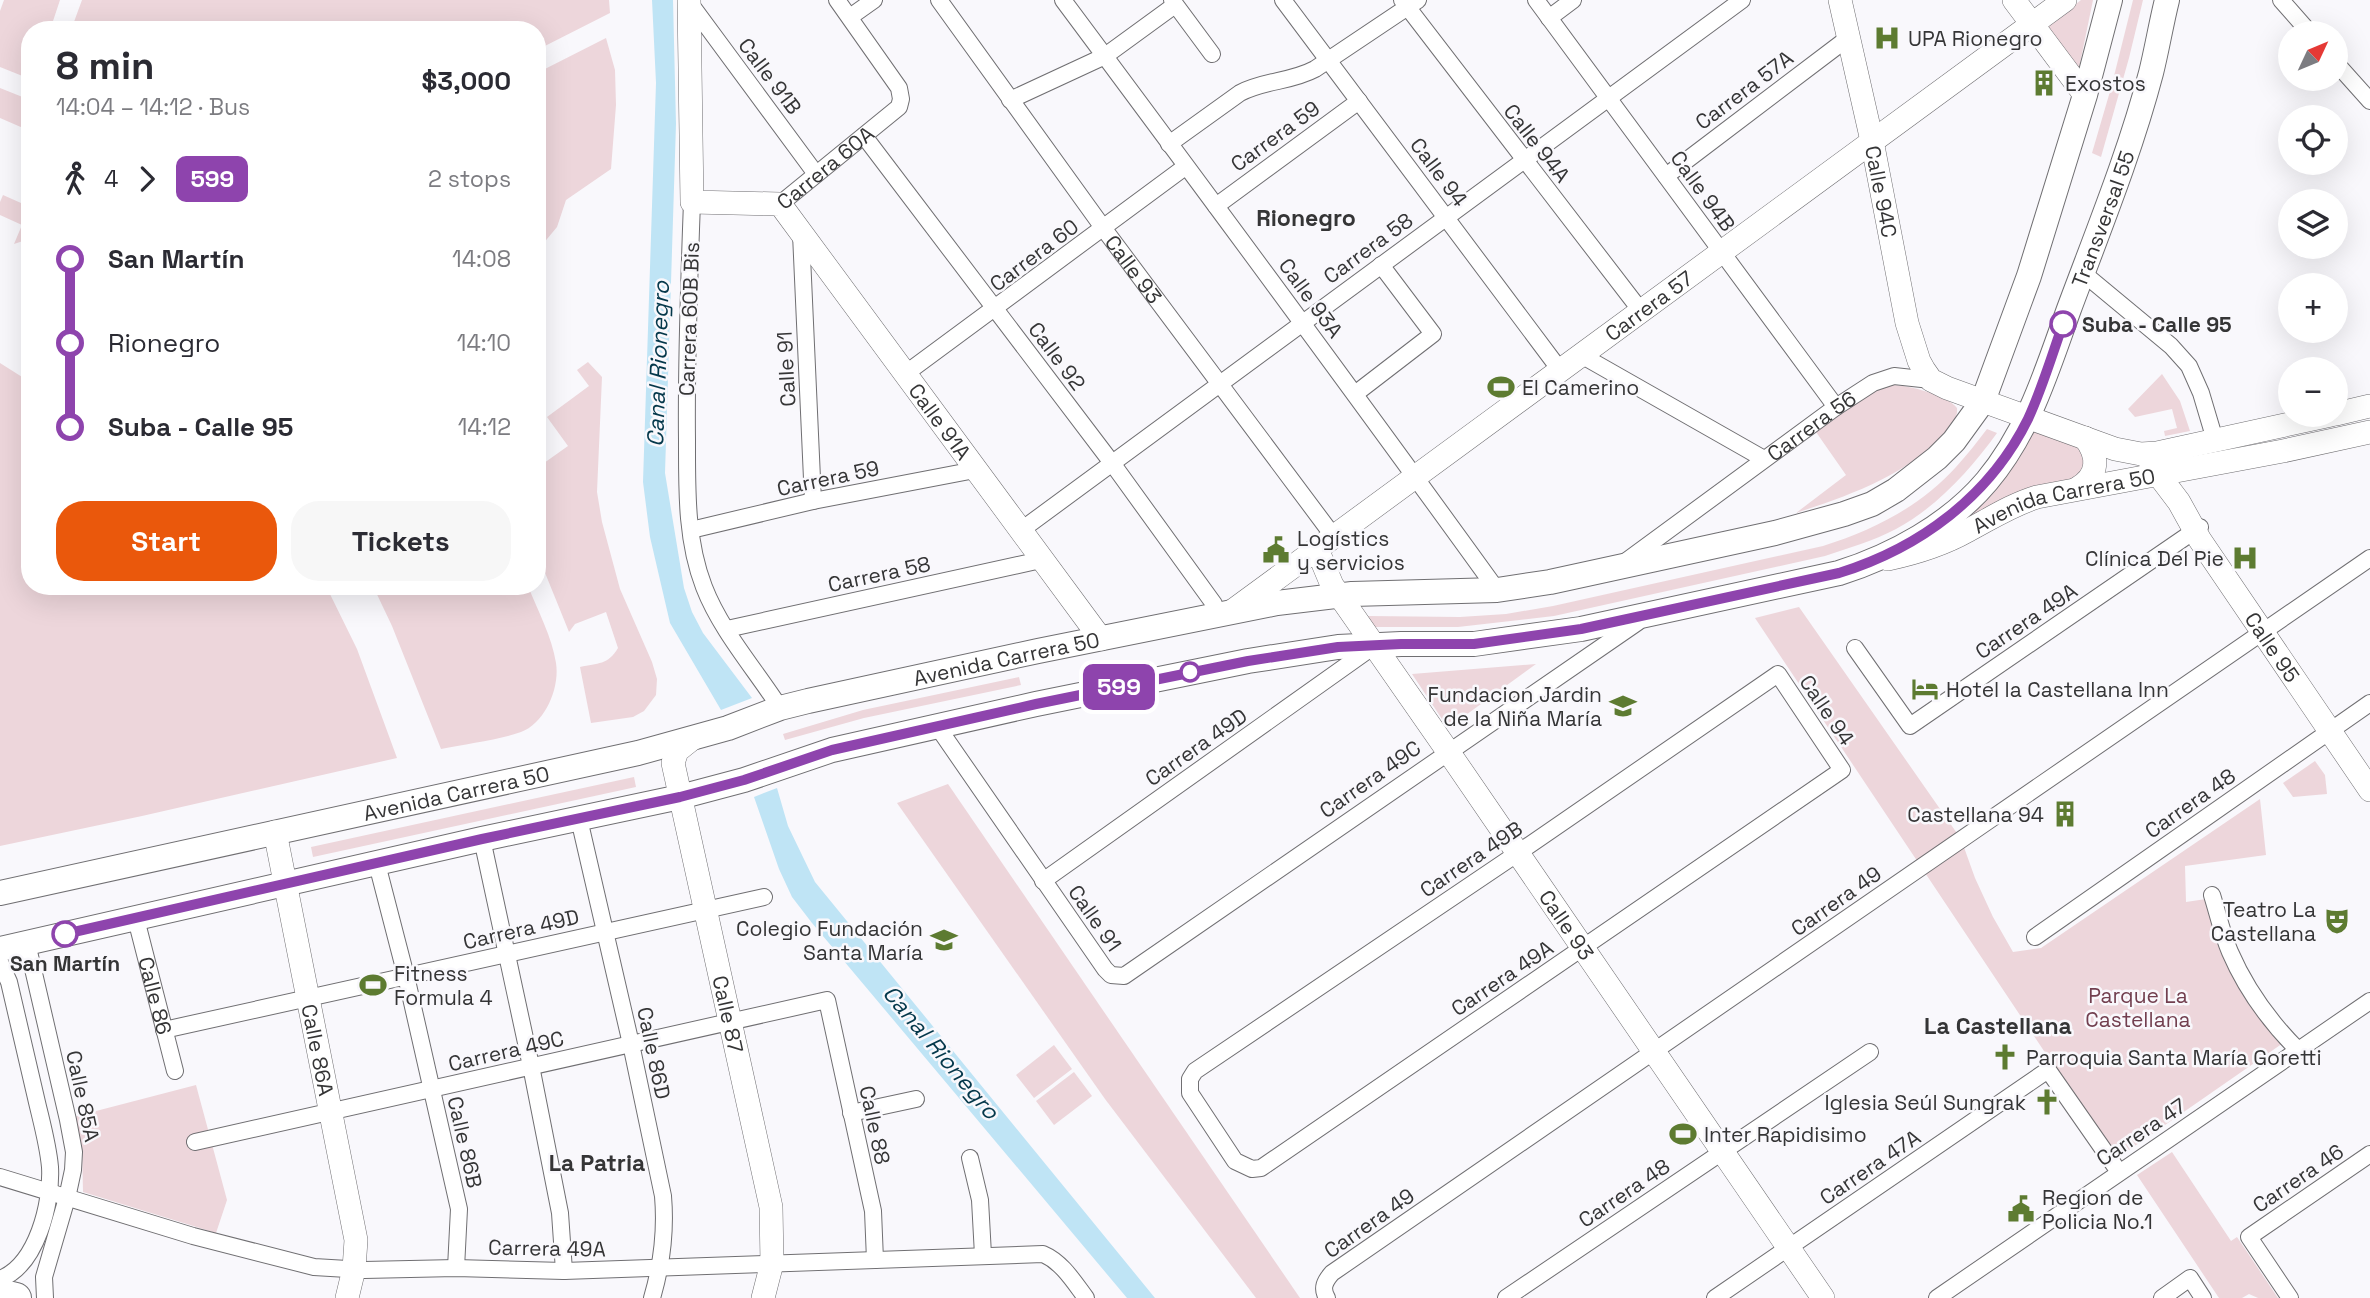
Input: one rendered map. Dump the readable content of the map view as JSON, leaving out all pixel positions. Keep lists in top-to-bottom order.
{
  "streets": {
    "main road": ["Transversal 55", "Avenida Carrera 50"],
    "street": [
      "Calle 91B",
      "Carrera 57A",
      "Carrera 59",
      "Calle 94A",
      "Carrera 60A",
      "Calle 94",
      "Calle 94B",
      "Calle 94C",
      "Carrera 58",
      "Carrera 60",
      "Calle 93",
      "Calle 93A",
      "Carrera 57",
      "Carrera 60B Bis",
      "Calle 92",
      "Calle 91",
      "Calle 91A",
      "Carrera 56",
      "Carrera 49A",
      "Calle 95",
      "Carrera 49D",
      "Carrera 49C",
      "Carrera 48",
      "Carrera 49B",
      "Carrera 49",
      "Calle 86",
      "Calle 87",
      "Calle 86A",
      "Calle 86D",
      "Calle 85A",
      "Calle 88",
      "Carrera 47",
      "Calle 86B",
      "Carrera 47A",
      "Carrera 46"
    ]
  },
  "crossings": [
    ["Calle 91B", "Carrera 60A"],
    ["Calle 91B", "Carrera 60B Bis"],
    ["Carrera 57A", "Calle 94B"],
    ["Carrera 57A", "Calle 94C"],
    ["Carrera 59", "Calle 94"],
    ["Carrera 59", "Calle 93A"],
    ["Carrera 59", "Carrera 60B Bis"],
    ["Carrera 59", "Calle 91"],
    ["Carrera 59", "Calle 91A"],
    ["Calle 94A", "Carrera 58"],
    ["Calle 94A", "Carrera 57"],
    ["Carrera 60A", "Carrera 60B Bis"],
    ["Carrera 60A", "Calle 92"],
    ["Carrera 60A", "Calle 91A"],
    ["Calle 94", "Carrera 58"],
    ["Calle 94", "Carrera 57"],
    ["Calle 94", "Carrera 49A"],
    ["Calle 94", "Carrera 49B"],
    ["Calle 94B", "Carrera 58"],
    ["Calle 94B", "Carrera 57"],
    ["Calle 94B", "Carrera 56"],
    ["Calle 94C", "Carrera 57"],
    ["Calle 94C", "Carrera 56"],
    ["Transversal 55", "Carrera 56"],
    ["Transversal 55", "Avenida Carrera 50"],
    ["Carrera 58", "Calle 93"],
    ["Carrera 58", "Calle 93A"],
    ["Carrera 58", "Carrera 60B Bis"],
    ["Carrera 58", "Calle 92"],
    ["Carrera 58", "Calle 91A"],
    ["Carrera 60", "Calle 93"],
    ["Carrera 60", "Calle 93A"],
    ["Carrera 60", "Calle 92"],
    ["Carrera 60", "Calle 91A"],
    ["Calle 93", "Carrera 57"],
    ["Calle 93", "Avenida Carrera 50"],
    ["Calle 93", "Carrera 49A"],
    ["Calle 93", "Carrera 49D"],
    ["Calle 93", "Carrera 49C"],
    ["Calle 93", "Carrera 48"],
    ["Calle 93", "Carrera 49B"],
    ["Calle 93", "Carrera 49"],
    ["Calle 93", "Carrera 47A"],
    ["Calle 93A", "Carrera 57"],
    ["Calle 93A", "Avenida Carrera 50"],
    ["Carrera 57", "Calle 92"],
    ["Carrera 57", "Avenida Carrera 50"],
    ["Carrera 60B Bis", "Avenida Carrera 50"],
    ["Calle 92", "Avenida Carrera 50"],
    ["Calle 91", "Calle 91A"],
    ["Calle 91", "Avenida Carrera 50"],
    ["Calle 91", "Carrera 49D"],
    ["Calle 91", "Carrera 49C"],
    ["Calle 91A", "Avenida Carrera 50"],
    ["Carrera 56", "Avenida Carrera 50"],
    ["Avenida Carrera 50", "Calle 95"],
    ["Avenida Carrera 50", "Carrera 49D"],
    ["Avenida Carrera 50", "Carrera 49C"],
    ["Avenida Carrera 50", "Calle 86"],
    ["Avenida Carrera 50", "Calle 87"],
    ["Avenida Carrera 50", "Calle 86A"],
    ["Avenida Carrera 50", "Calle 86D"],
    ["Avenida Carrera 50", "Calle 85A"],
    ["Avenida Carrera 50", "Calle 86B"],
    ["Carrera 49A", "Calle 95"],
    ["Carrera 49A", "Carrera 49B"],
    ["Carrera 49A", "Calle 87"],
    ["Carrera 49A", "Calle 86A"],
    ["Carrera 49A", "Calle 86D"],
    ["Carrera 49A", "Calle 85A"],
    ["Carrera 49A", "Calle 88"],
    ["Carrera 49A", "Calle 86B"],
    ["Calle 95", "Carrera 48"],
    ["Calle 95", "Carrera 49"],
    ["Carrera 49D", "Calle 86"],
    ["Carrera 49D", "Calle 87"],
    ["Carrera 49D", "Calle 86A"],
    ["Carrera 49D", "Calle 86D"],
    ["Carrera 49D", "Calle 86B"],
    ["Carrera 49C", "Calle 87"],
    ["Carrera 49C", "Calle 86A"],
    ["Carrera 49C", "Calle 86D"],
    ["Carrera 49C", "Calle 88"],
    ["Carrera 49C", "Calle 86B"],
    ["Carrera 47", "Carrera 47A"]
  ],
  "districts": ["Rionegro", "La Castellana", "La Patria"],
  "water": ["Canal Rionegro"],
  "parks": ["Parque La Castellana"],
  "places": {
    "hospital": ["UPA Rionegro", "Clínica Del Pie"],
    "building": ["Exostos", "Castellana 94"],
    "other": ["Suba - Calle 95", "San Martín"],
    "sports": ["El Camerino", "Fitness Formula 4", "Inter Rapidisimo"],
    "public building": ["Logístics y servicios", "Region de Policia No.1"],
    "hotel": ["Hotel la Castellana Inn"],
    "school or university": ["Fundacion Jardin de la Niña María", "Colegio Fundación Santa María"],
    "theatre": ["Teatro La Castellana"],
    "church": ["Parroquia Santa María Goretti", "Iglesia Seúl Sungrak"]
  },
  "lines": ["bus line 599"],
  "north": "top right",
  "page": {
    "on_map": "599",
    "map_buttons": ["+", "−"],
    "heading": ["8 min", "14:04 – 14:12 · Bus", "$3,000"],
    "legs": ["4", "599", "2 stops"],
    "list": [
      {
        "name": "San Martín",
        "value": "14:08"
      },
      {
        "name": "Rionegro",
        "value": "14:10"
      },
      {
        "name": "Suba - Calle 95",
        "value": "14:12"
      }
    ],
    "buttons": ["Start", "Tickets"]
  }
}
